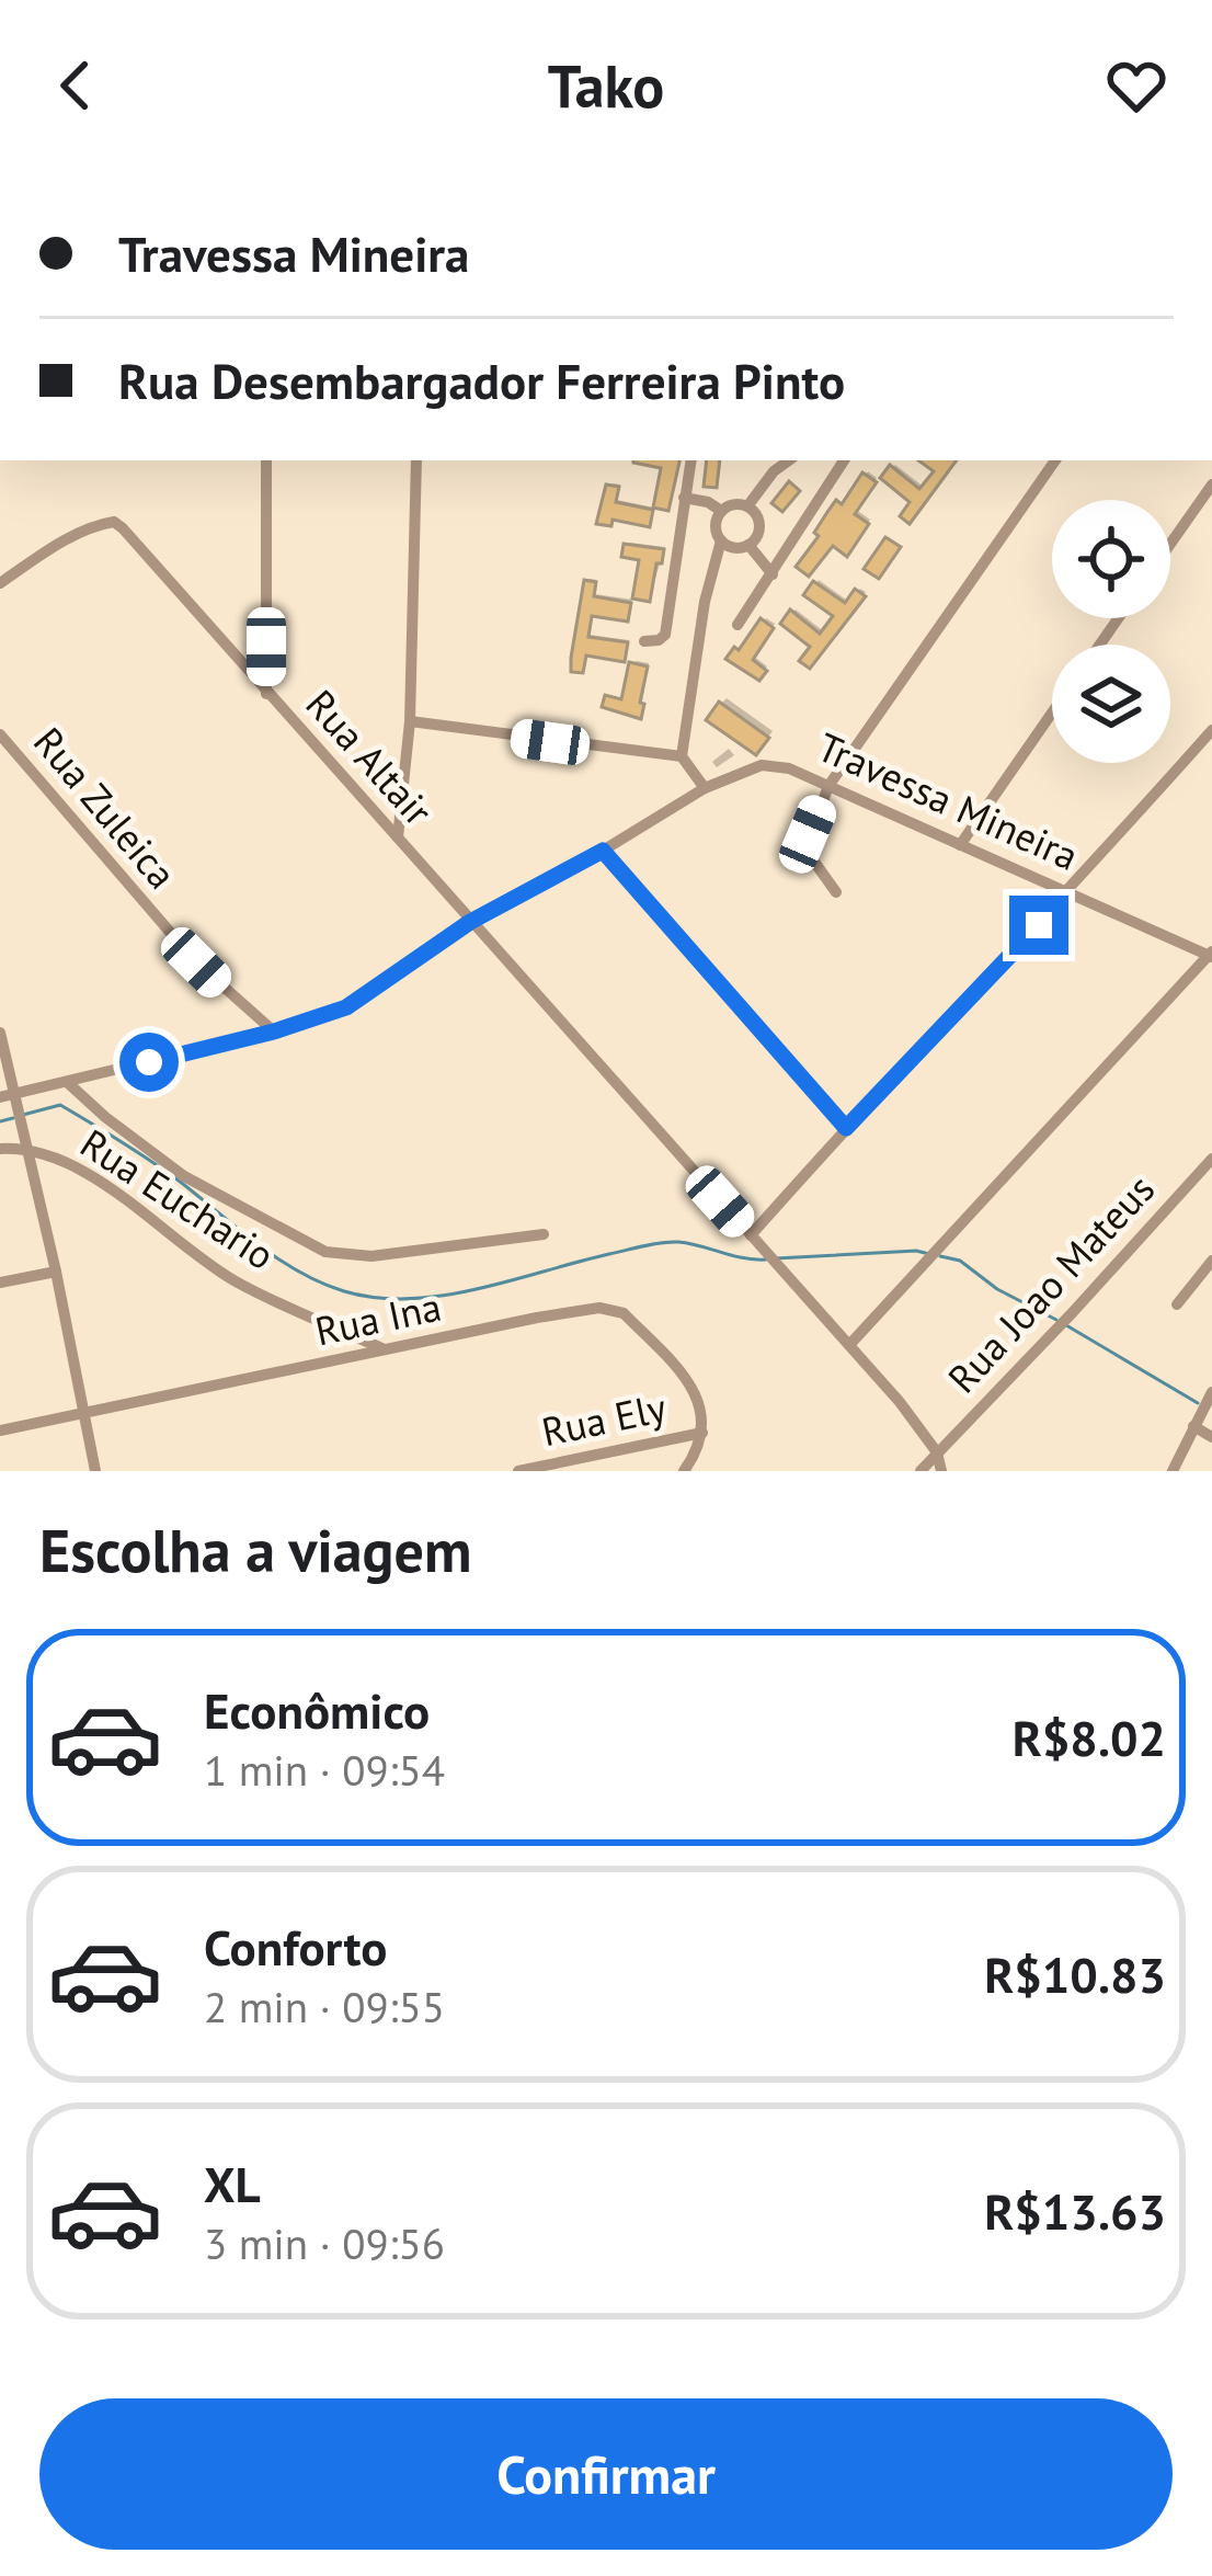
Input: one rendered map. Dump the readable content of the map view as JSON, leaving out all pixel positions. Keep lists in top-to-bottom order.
{
  "streets": {
    "street": [
      "Rua Altair",
      "Travessa Mineira",
      "Rua Zuleica",
      "Rua Euchario",
      "Rua Joao Mateus",
      "Rua Ina",
      "Rua Ely"
    ]
  },
  "crossings": [
    ["Rua Altair", "Travessa Mineira"],
    ["Rua Altair", "Rua Joao Mateus"],
    ["Travessa Mineira", "Rua Zuleica"],
    ["Rua Euchario", "Rua Ina"],
    ["Rua Ina", "Rua Ely"]
  ],
  "page": {
    "header": "Tako",
    "banner": ["Travessa Mineira", "Rua Desembargador Ferreira Pinto"],
    "heading": "Escolha a viagem",
    "list": [
      {
        "name": "Econômico",
        "note": "1 min · 09:54",
        "value": "R$8.02"
      },
      {
        "name": "Conforto",
        "note": "2 min · 09:55",
        "value": "R$10.83"
      },
      {
        "name": "XL",
        "note": "3 min · 09:56",
        "value": "R$13.63"
      }
    ],
    "buttons": "Confirmar"
  }
}
